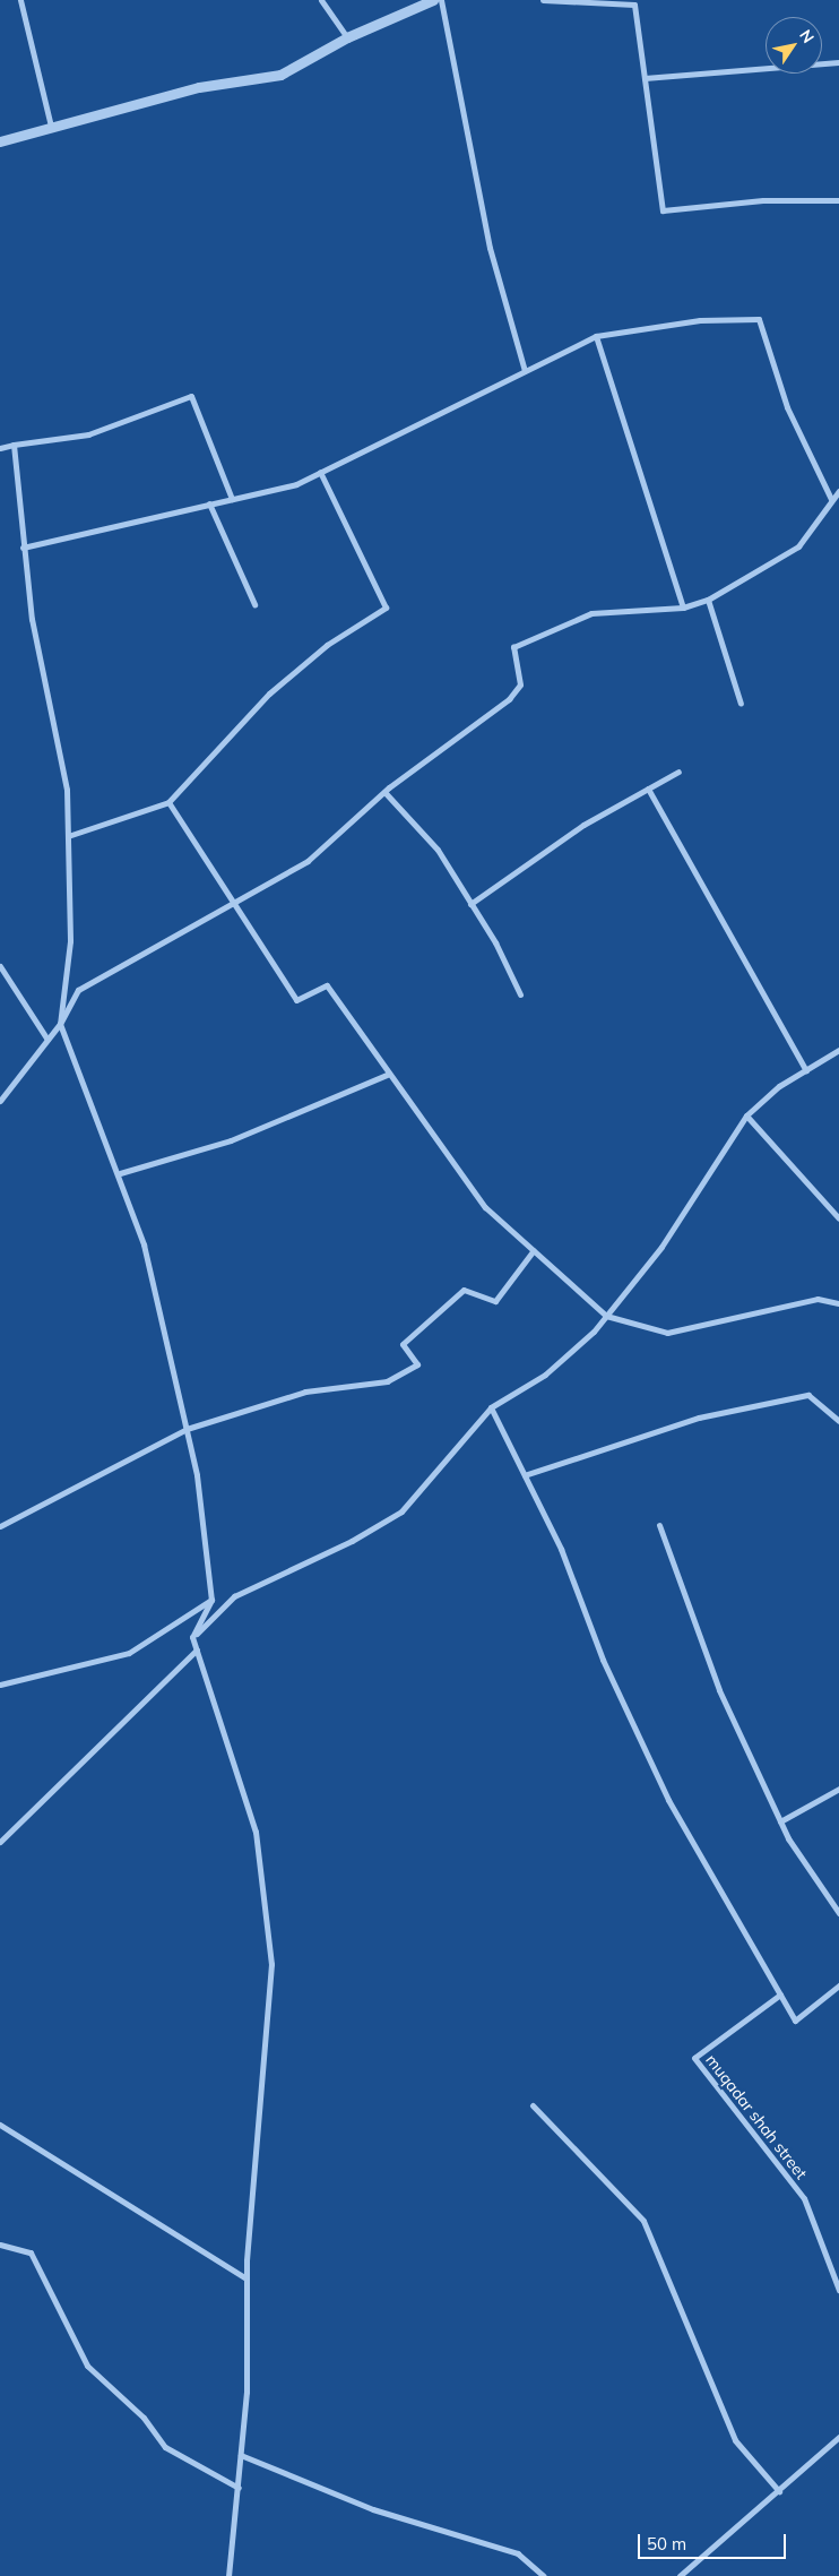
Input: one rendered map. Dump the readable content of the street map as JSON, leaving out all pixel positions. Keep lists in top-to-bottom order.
{
  "streets": {
    "street": ["muqadar shah street"]
  },
  "scale_bar": "50 m",
  "north": "top right"
}
